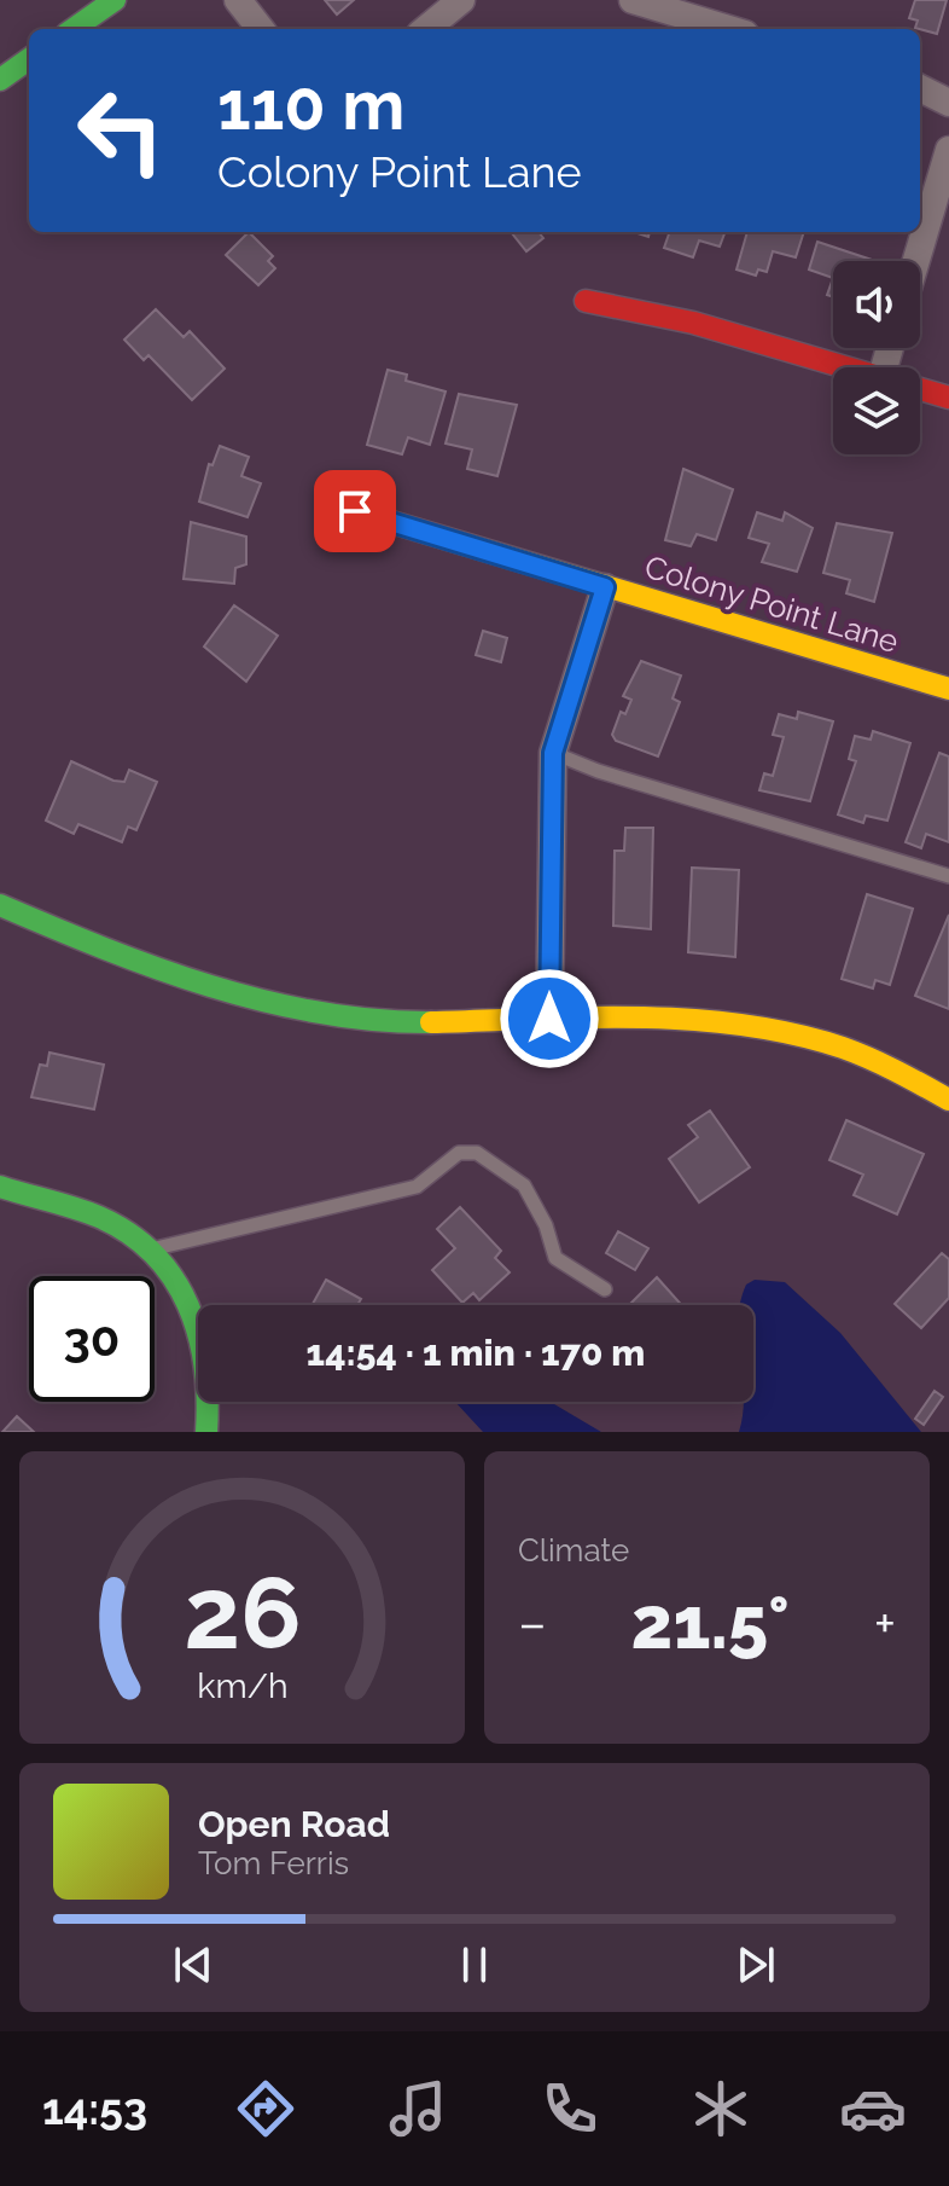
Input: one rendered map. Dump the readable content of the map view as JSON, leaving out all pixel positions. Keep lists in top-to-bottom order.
{
  "streets": {
    "street": ["Colony Point Lane"]
  },
  "page": {
    "turn": ["110 m", "Colony Point Lane"],
    "limit": "30",
    "trip": "14:54 · 1 min · 170 m",
    "tile": "Climate",
    "heat": ["−", "21.5°", "+"],
    "song": ["Open Road", "Tom Ferris"],
    "tabs": "14:53",
    "gauge": ["26", "km/h"]
  }
}
